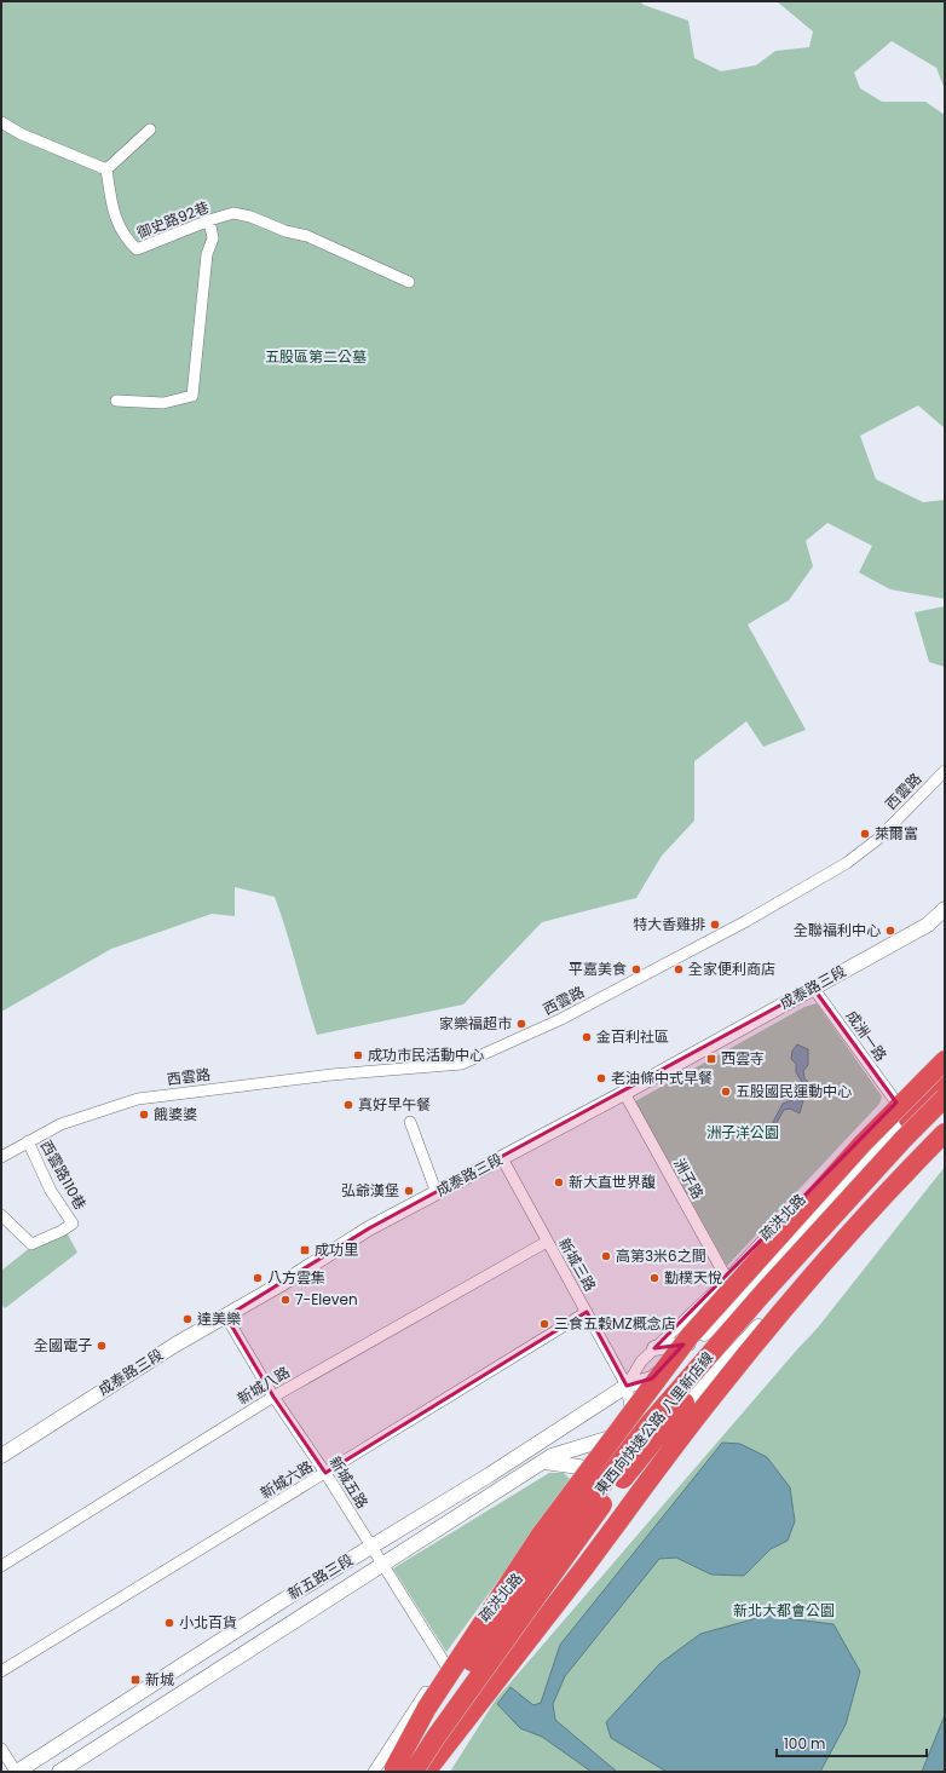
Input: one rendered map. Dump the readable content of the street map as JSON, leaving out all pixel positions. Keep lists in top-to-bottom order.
{
  "streets": {
    "highway": ["東西向快速公路 八里新店線"],
    "street": [
      "御史路92巷",
      "西雲路",
      "成泰路三段",
      "成洲一路",
      "西雲路110巷",
      "洲子路",
      "疏洪北路",
      "新城三路",
      "新城八路",
      "新城六路",
      "新城五路",
      "新五路三段"
    ]
  },
  "crossings": [
    ["西雲路", "西雲路110巷"],
    ["成泰路三段", "成洲一路"],
    ["成泰路三段", "洲子路"],
    ["成泰路三段", "新城三路"],
    ["成泰路三段", "新城五路"],
    ["成洲一路", "疏洪北路"],
    ["洲子路", "疏洪北路"],
    ["疏洪北路", "新城三路"],
    ["疏洪北路", "新城五路"],
    ["疏洪北路", "新五路三段"],
    ["新城三路", "新城八路"],
    ["新城三路", "新城六路"],
    ["新城三路", "新五路三段"],
    ["新城八路", "新城五路"],
    ["新城六路", "新城五路"],
    ["新城五路", "新五路三段"]
  ],
  "parks": ["五股區第二公墓", "洲子洋公園", "新北大都會公園"],
  "places": {
    "other": [
      "萊爾富",
      "特大香雞排",
      "全聯福利中心",
      "平嘉美食",
      "全家便利商店",
      "家樂福超市",
      "金百利社區",
      "成功市民活動中心",
      "老油條中式早餐",
      "五股國民運動中心",
      "真好早午餐",
      "餓婆婆",
      "新大直世界馥",
      "弘爺漢堡",
      "高第3米6之間",
      "八方雲集",
      "勤樸天悅",
      "7-Eleven",
      "達美樂",
      "三食五穀MZ概念店",
      "全國電子",
      "小北百貨"
    ],
    "transit": ["西雲寺", "成功里", "新城"]
  },
  "scale_bar": "100 m"
}
